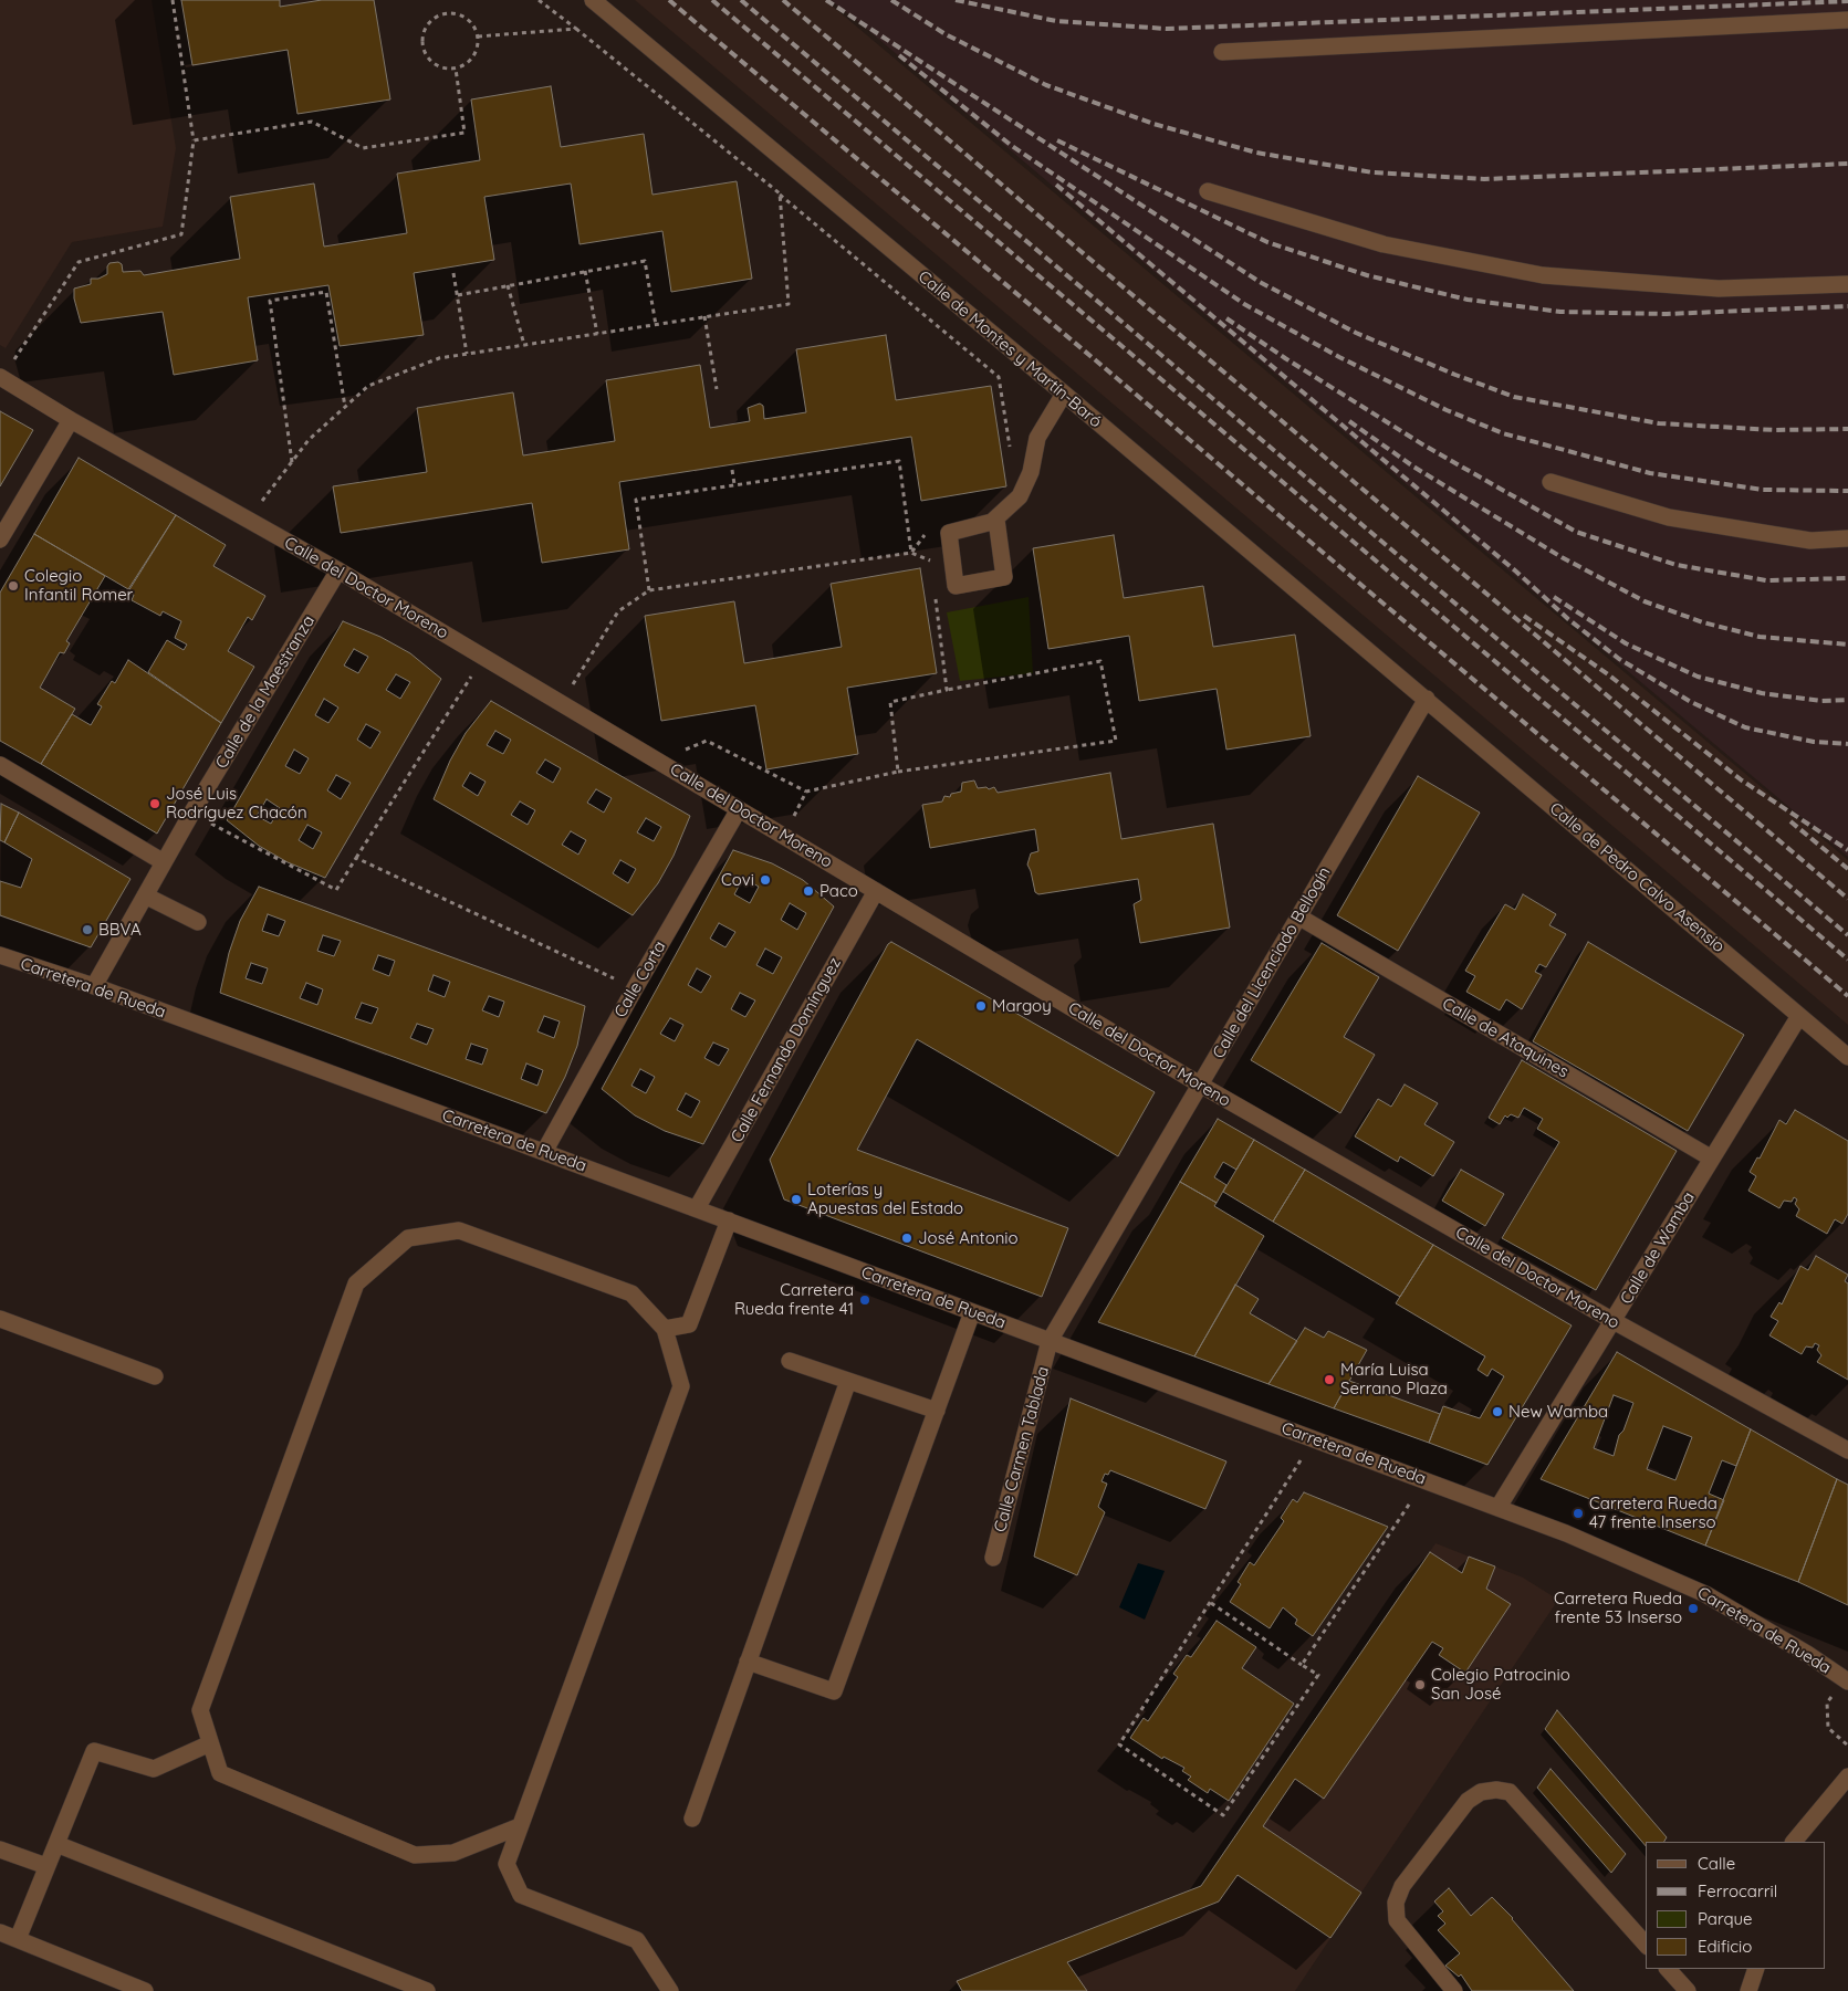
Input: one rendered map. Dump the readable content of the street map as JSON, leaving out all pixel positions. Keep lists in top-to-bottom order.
{
  "streets": {
    "street": [
      "Calle de Montes y Martín-Baró",
      "Calle del Doctor Moreno",
      "Calle de la Maestranza",
      "Calle de Pedro Calvo Asensio",
      "Calle del Licenciado Bellogín",
      "Calle Corta",
      "Carretera de Rueda",
      "Calle de Ataquines",
      "Calle Fernando Domínguez",
      "Calle de Wamba",
      "Calle Carmen Tablada"
    ]
  },
  "crossings": [
    ["Calle de Montes y Martín-Baró", "Calle de Pedro Calvo Asensio"],
    ["Calle de Montes y Martín-Baró", "Calle del Licenciado Bellogín"],
    ["Calle del Doctor Moreno", "Calle de la Maestranza"],
    ["Calle del Doctor Moreno", "Calle del Licenciado Bellogín"],
    ["Calle del Doctor Moreno", "Calle Corta"],
    ["Calle del Doctor Moreno", "Calle Fernando Domínguez"],
    ["Calle del Doctor Moreno", "Calle de Wamba"],
    ["Calle de la Maestranza", "Carretera de Rueda"],
    ["Calle de Pedro Calvo Asensio", "Calle del Licenciado Bellogín"],
    ["Calle de Pedro Calvo Asensio", "Calle de Wamba"],
    ["Calle del Licenciado Bellogín", "Carretera de Rueda"],
    ["Calle del Licenciado Bellogín", "Calle de Ataquines"],
    ["Calle del Licenciado Bellogín", "Calle Carmen Tablada"],
    ["Calle Corta", "Carretera de Rueda"],
    ["Carretera de Rueda", "Calle Fernando Domínguez"],
    ["Carretera de Rueda", "Calle de Wamba"],
    ["Carretera de Rueda", "Calle Carmen Tablada"],
    ["Calle de Ataquines", "Calle de Wamba"]
  ],
  "places": [
    "Colegio Infantil Romer",
    "José Luis Rodríguez Chacón",
    "Covi",
    "Paco",
    "BBVA",
    "Margoy",
    "Loterías y Apuestas del Estado",
    "José Antonio",
    "Carretera Rueda frente 41",
    "María Luisa Serrano Plaza",
    "New Wamba",
    "Carretera Rueda 47 frente Inserso",
    "Carretera Rueda frente 53 Inserso",
    "Colegio Patrocinio San José"
  ],
  "legend": [
    "Calle",
    "Ferrocarril",
    "Parque",
    "Edificio"
  ]
}
